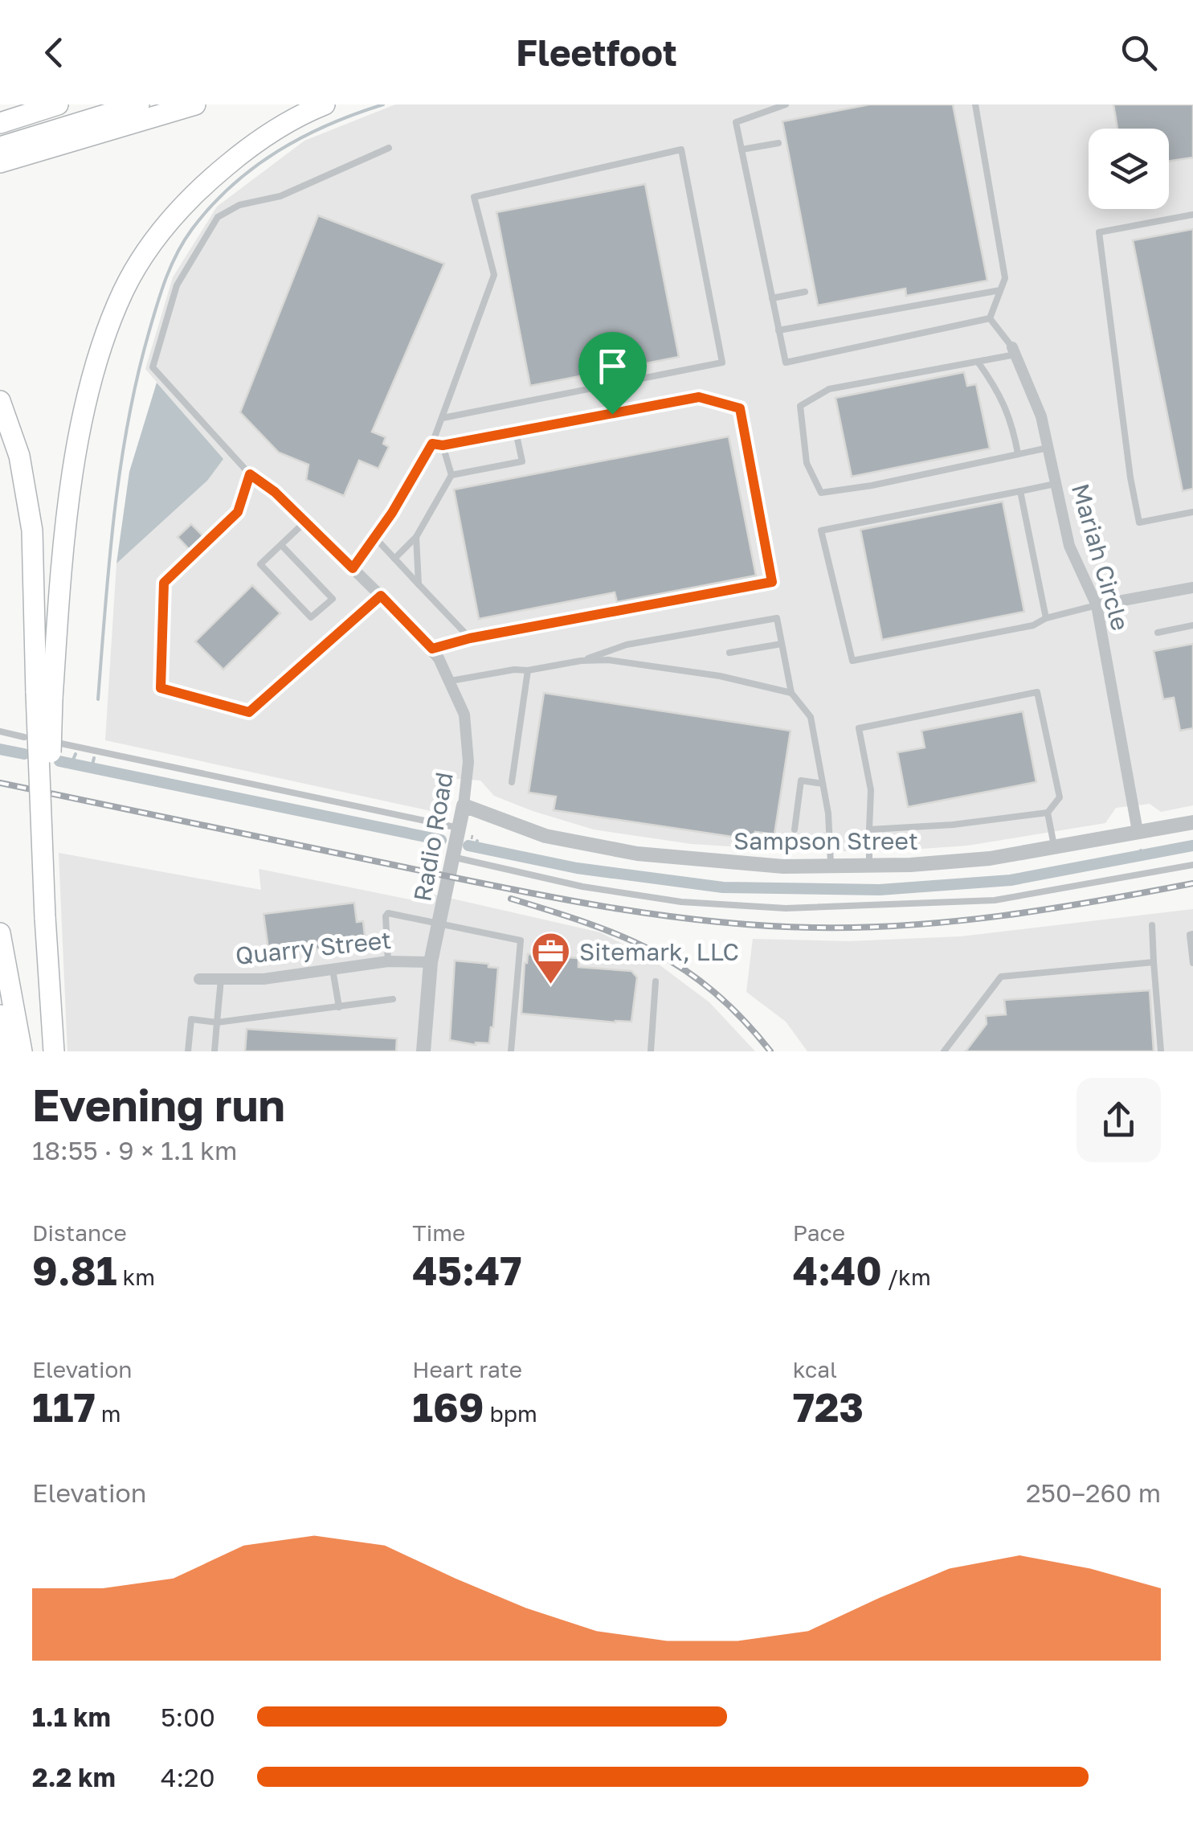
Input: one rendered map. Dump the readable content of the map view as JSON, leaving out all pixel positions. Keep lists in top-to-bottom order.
{
  "streets": {
    "street": [
      "Mariah Circle",
      "Radio Road",
      "Sampson Street",
      "Quarry Street"
    ]
  },
  "crossings": [
    ["Mariah Circle", "Sampson Street"],
    ["Radio Road", "Sampson Street"],
    ["Radio Road", "Quarry Street"]
  ],
  "places": {
    "office": ["Sitemark, LLC"]
  },
  "page": {
    "header": "Fleetfoot",
    "heading": ["Evening run", "18:55 · 9 × 1.1 km"],
    "stats": [
      ["Distance", "9.81 km"],
      ["Time", "45:47"],
      ["Pace", "4:40 /km"],
      ["Elevation", "117 m"],
      ["Heart rate", "169 bpm"],
      ["kcal", "723"]
    ],
    "chart": ["Elevation", "250–260 m"],
    "list": [
      {
        "name": "1.1 km",
        "note": "5:00"
      },
      {
        "name": "2.2 km",
        "note": "4:20"
      }
    ]
  }
}
